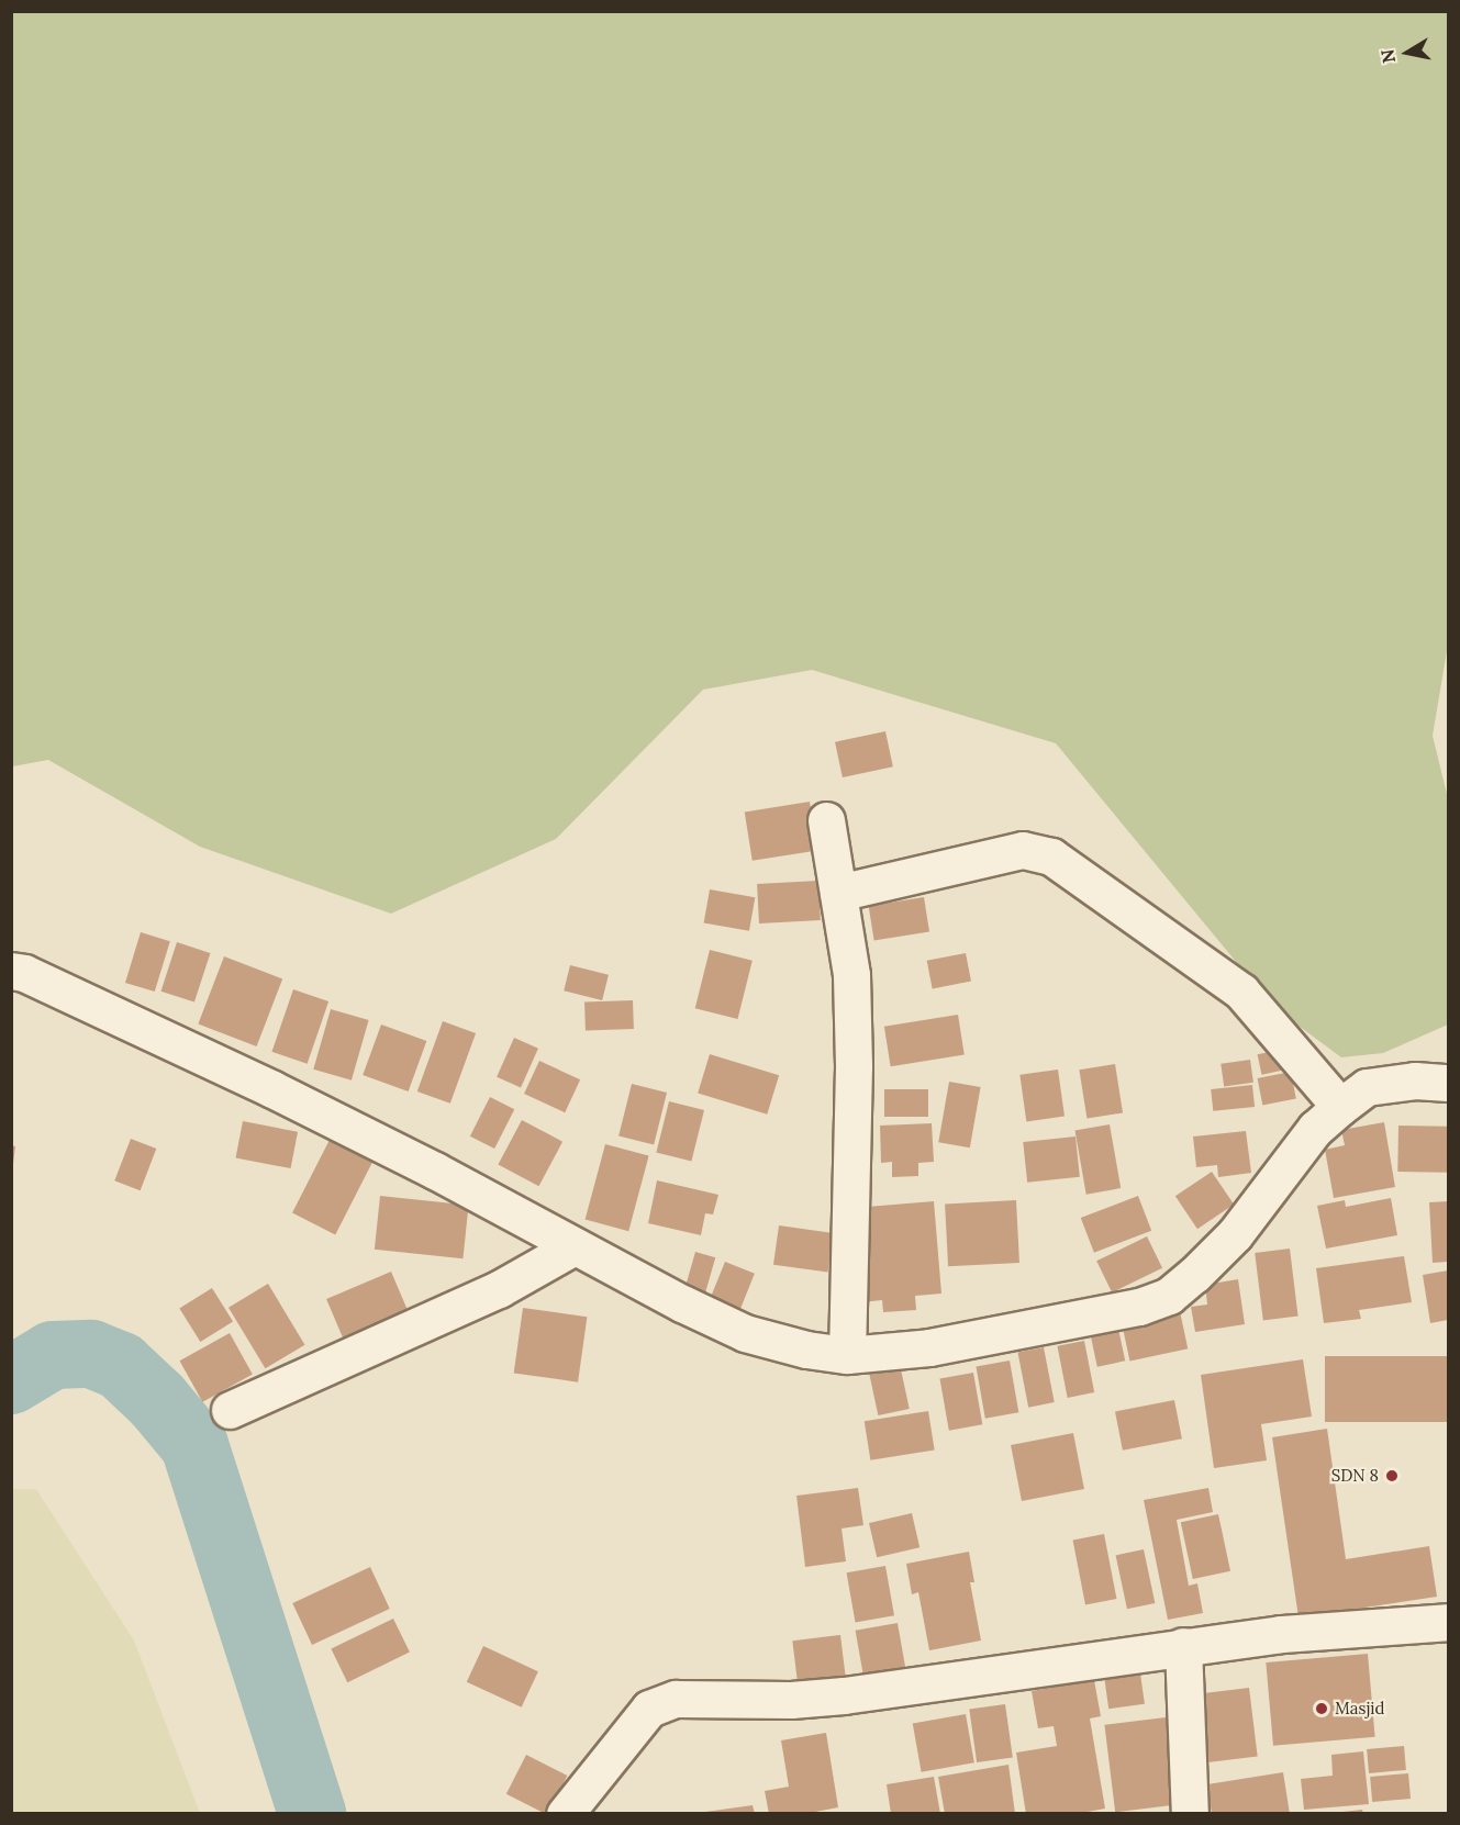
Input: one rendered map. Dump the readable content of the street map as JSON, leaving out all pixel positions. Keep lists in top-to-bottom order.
{
  "places": ["SDN 8", "Masjid"],
  "north": "left"
}
